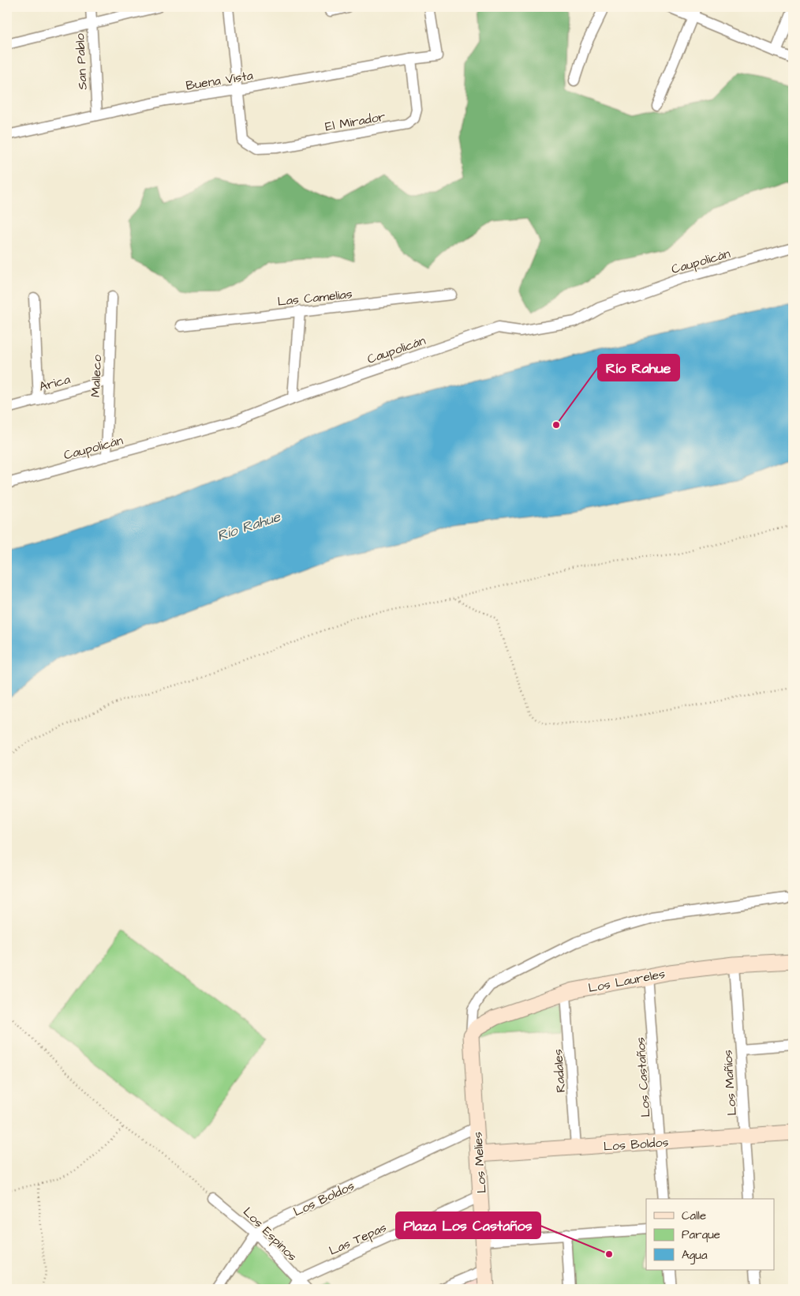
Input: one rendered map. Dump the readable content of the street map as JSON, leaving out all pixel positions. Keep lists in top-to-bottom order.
{
  "streets": {
    "street": [
      "San Pablo",
      "Buena Vista",
      "El Mirador",
      "Caupolicán",
      "Las Camelias",
      "Malleco",
      "Arica",
      "Los Laureles",
      "Radales",
      "Los Castaños",
      "Los Mañíos",
      "Los Boldos",
      "Los Melies",
      "Los Espinos",
      "Las Tepas"
    ]
  },
  "crossings": [
    ["San Pablo", "Buena Vista"],
    ["Buena Vista", "El Mirador"],
    ["Caupolicán", "Malleco"],
    ["Malleco", "Arica"],
    ["Los Laureles", "Radales"],
    ["Los Laureles", "Los Castaños"],
    ["Los Laureles", "Los Mañíos"],
    ["Los Laureles", "Los Melies"],
    ["Radales", "Los Boldos"],
    ["Los Castaños", "Los Boldos"],
    ["Los Mañíos", "Los Boldos"],
    ["Los Boldos", "Los Melies"],
    ["Los Boldos", "Los Espinos"],
    ["Los Melies", "Las Tepas"],
    ["Los Espinos", "Las Tepas"]
  ],
  "water": ["Río Rahue"],
  "places": ["Río Rahue", "Plaza Los Castaños"],
  "legend": ["Calle", "Parque", "Agua"]
}
